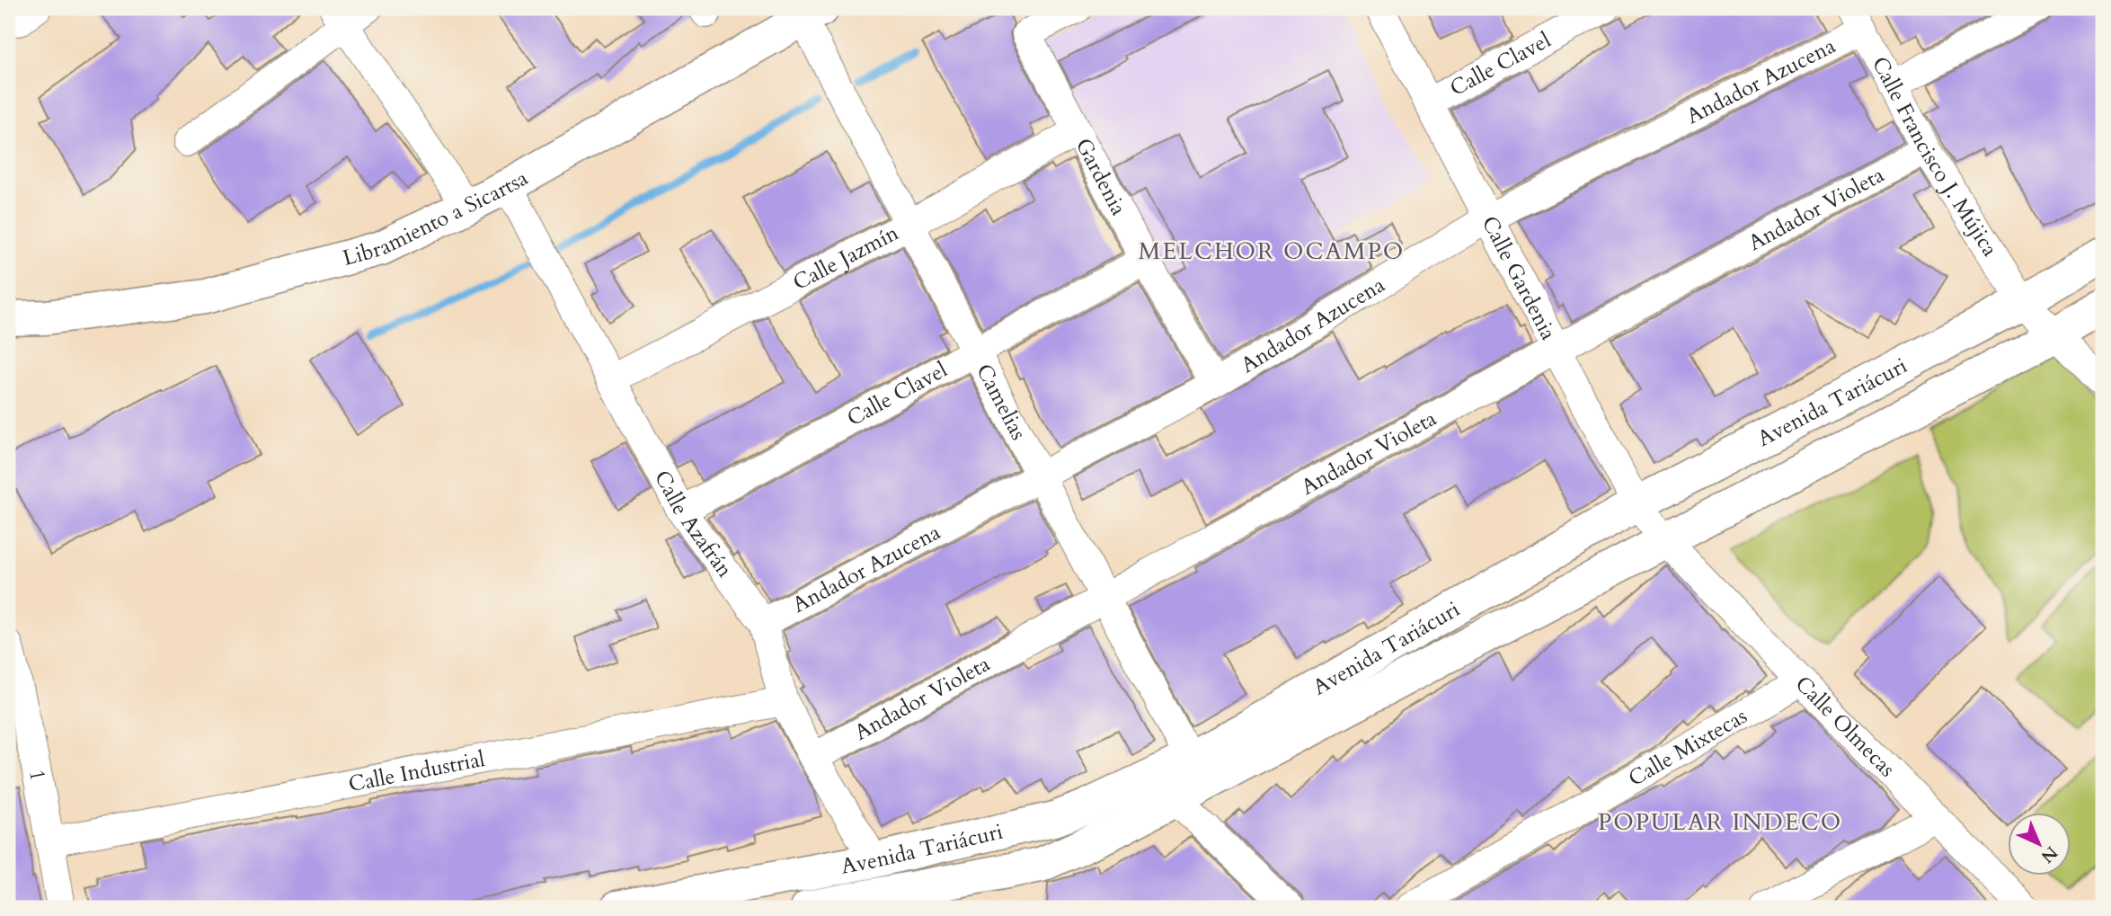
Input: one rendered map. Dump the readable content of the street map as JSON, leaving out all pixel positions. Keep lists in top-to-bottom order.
{
  "streets": {
    "street": [
      "Calle Clavel",
      "Andador Azucena",
      "Calle Francisco J. Mújica",
      "Gardenia",
      "Andador Violeta",
      "Libramiento a Sicartsa",
      "Calle Jazmín",
      "Calle Gardenia",
      "Camelias",
      "Avenida Tariácuri",
      "Calle Azafrán",
      "Calle Olmecas",
      "Calle Mixtecas",
      "Calle Industrial",
      "1"
    ]
  },
  "crossings": [
    ["Calle Clavel", "Gardenia"],
    ["Calle Clavel", "Calle Gardenia"],
    ["Calle Clavel", "Camelias"],
    ["Calle Clavel", "Calle Azafrán"],
    ["Andador Azucena", "Calle Francisco J. Mújica"],
    ["Andador Azucena", "Gardenia"],
    ["Andador Azucena", "Calle Gardenia"],
    ["Andador Azucena", "Camelias"],
    ["Andador Azucena", "Calle Azafrán"],
    ["Calle Francisco J. Mújica", "Andador Violeta"],
    ["Calle Francisco J. Mújica", "Avenida Tariácuri"],
    ["Gardenia", "Calle Jazmín"],
    ["Andador Violeta", "Calle Gardenia"],
    ["Andador Violeta", "Camelias"],
    ["Andador Violeta", "Calle Azafrán"],
    ["Libramiento a Sicartsa", "Camelias"],
    ["Libramiento a Sicartsa", "Calle Azafrán"],
    ["Calle Jazmín", "Camelias"],
    ["Calle Jazmín", "Calle Azafrán"],
    ["Calle Gardenia", "Avenida Tariácuri"],
    ["Calle Gardenia", "Calle Olmecas"],
    ["Camelias", "Avenida Tariácuri"],
    ["Avenida Tariácuri", "Calle Azafrán"],
    ["Avenida Tariácuri", "Calle Olmecas"],
    ["Calle Azafrán", "Calle Industrial"],
    ["Calle Olmecas", "Calle Mixtecas"],
    ["Calle Industrial", "1"]
  ],
  "districts": ["MELCHOR OCAMPO", "POPULAR INDECO"],
  "north": "bottom right"
}
